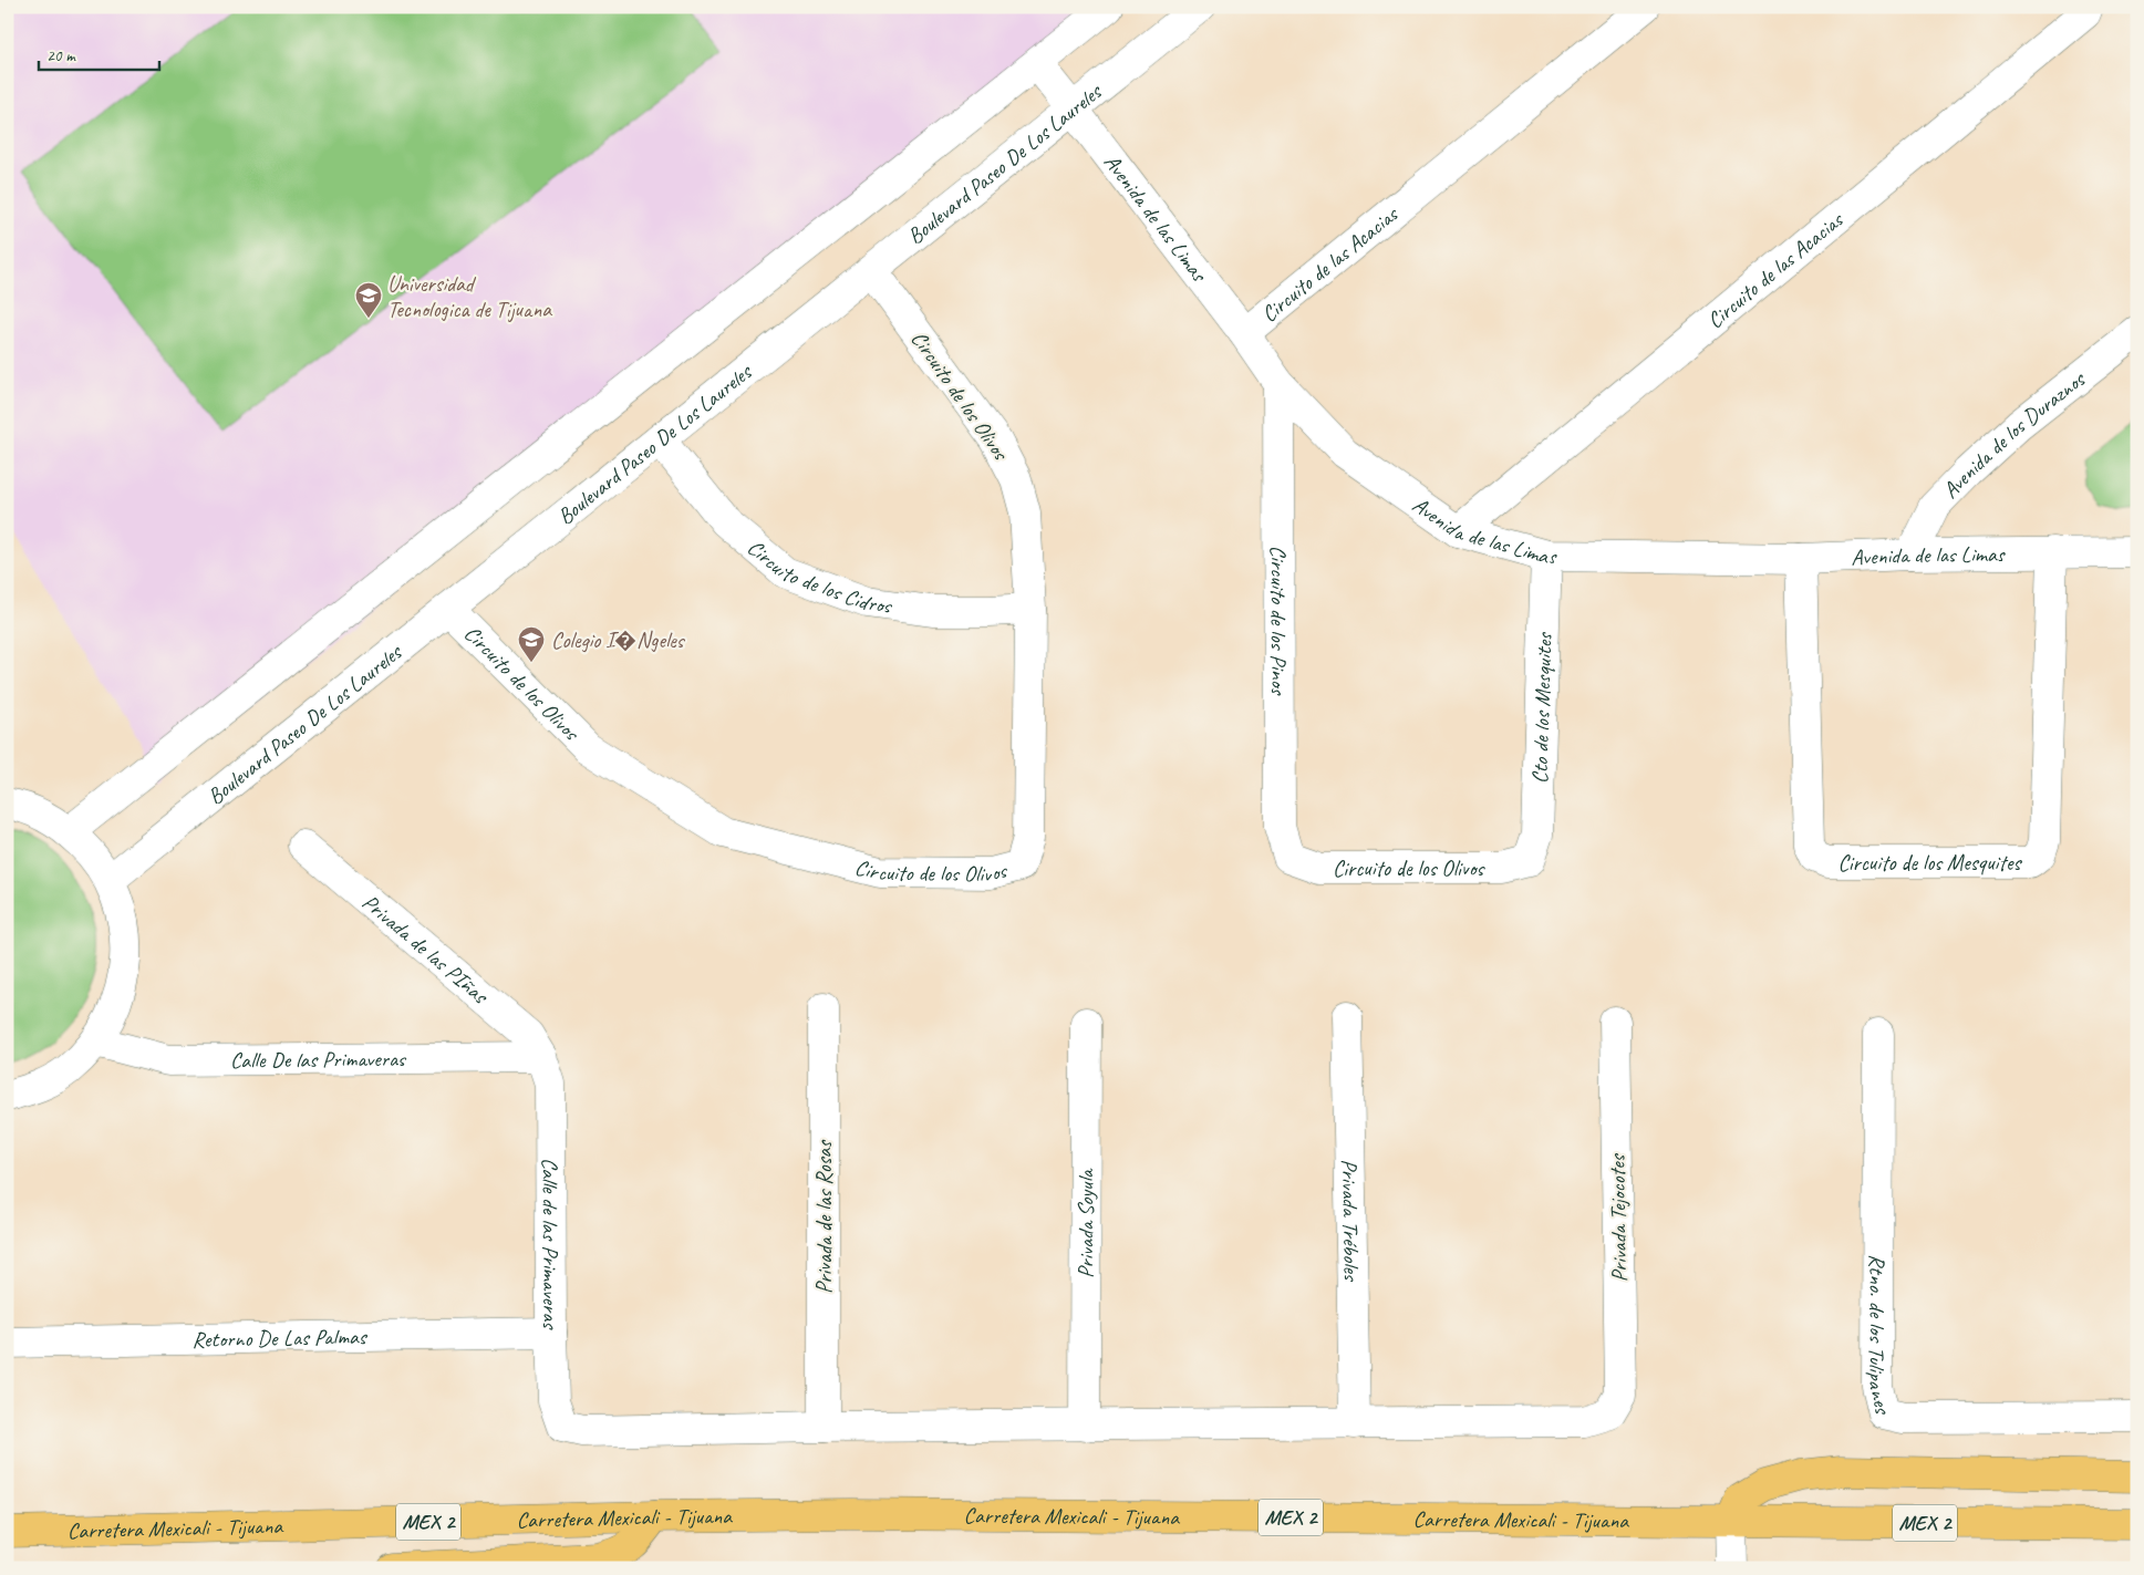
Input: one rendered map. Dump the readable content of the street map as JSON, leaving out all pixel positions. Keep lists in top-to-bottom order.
{
  "streets": {
    "main road": ["Carretera Mexicali - Tijuana", "MEX 2"],
    "street": [
      "Boulevard Paseo De Los Laureles",
      "Avenida de las Limas",
      "Circuito de las Acacias",
      "Circuito de los Olivos",
      "Avenida de los Duraznos",
      "Circuito de los Cidros",
      "Circuito de los Pinos",
      "Cto de los Mesquites",
      "Circuito de los Mesquites",
      "Privada de las PIñas",
      "Calle De las Primaveras",
      "Privada de las Rosas",
      "Privada Tejocotes",
      "Privada Tréboles",
      "Privada Soyula",
      "Calle de las Primaveras",
      "Rtno. de los Tulipanes",
      "Retorno De Las Palmas"
    ]
  },
  "crossings": [
    ["Boulevard Paseo De Los Laureles", "Avenida de las Limas"],
    ["Boulevard Paseo De Los Laureles", "Circuito de los Olivos"],
    ["Boulevard Paseo De Los Laureles", "Circuito de los Cidros"],
    ["Avenida de las Limas", "Circuito de las Acacias"],
    ["Avenida de las Limas", "Avenida de los Duraznos"],
    ["Avenida de las Limas", "Circuito de los Pinos"],
    ["Avenida de las Limas", "Cto de los Mesquites"],
    ["Avenida de las Limas", "Circuito de los Mesquites"],
    ["Circuito de los Olivos", "Circuito de los Cidros"],
    ["Circuito de los Olivos", "Circuito de los Pinos"],
    ["Circuito de los Olivos", "Cto de los Mesquites"],
    ["Privada de las PIñas", "Calle De las Primaveras"],
    ["Privada de las PIñas", "Calle de las Primaveras"],
    ["Calle De las Primaveras", "Calle de las Primaveras"],
    ["Privada de las Rosas", "Calle de las Primaveras"],
    ["Privada Tejocotes", "Privada Tréboles"],
    ["Calle de las Primaveras", "Retorno De Las Palmas"]
  ],
  "places": {
    "school or university": ["Universidad Tecnologica de Tijuana", "Colegio I�Ngeles"]
  },
  "scale_bar": "20 m"
}
